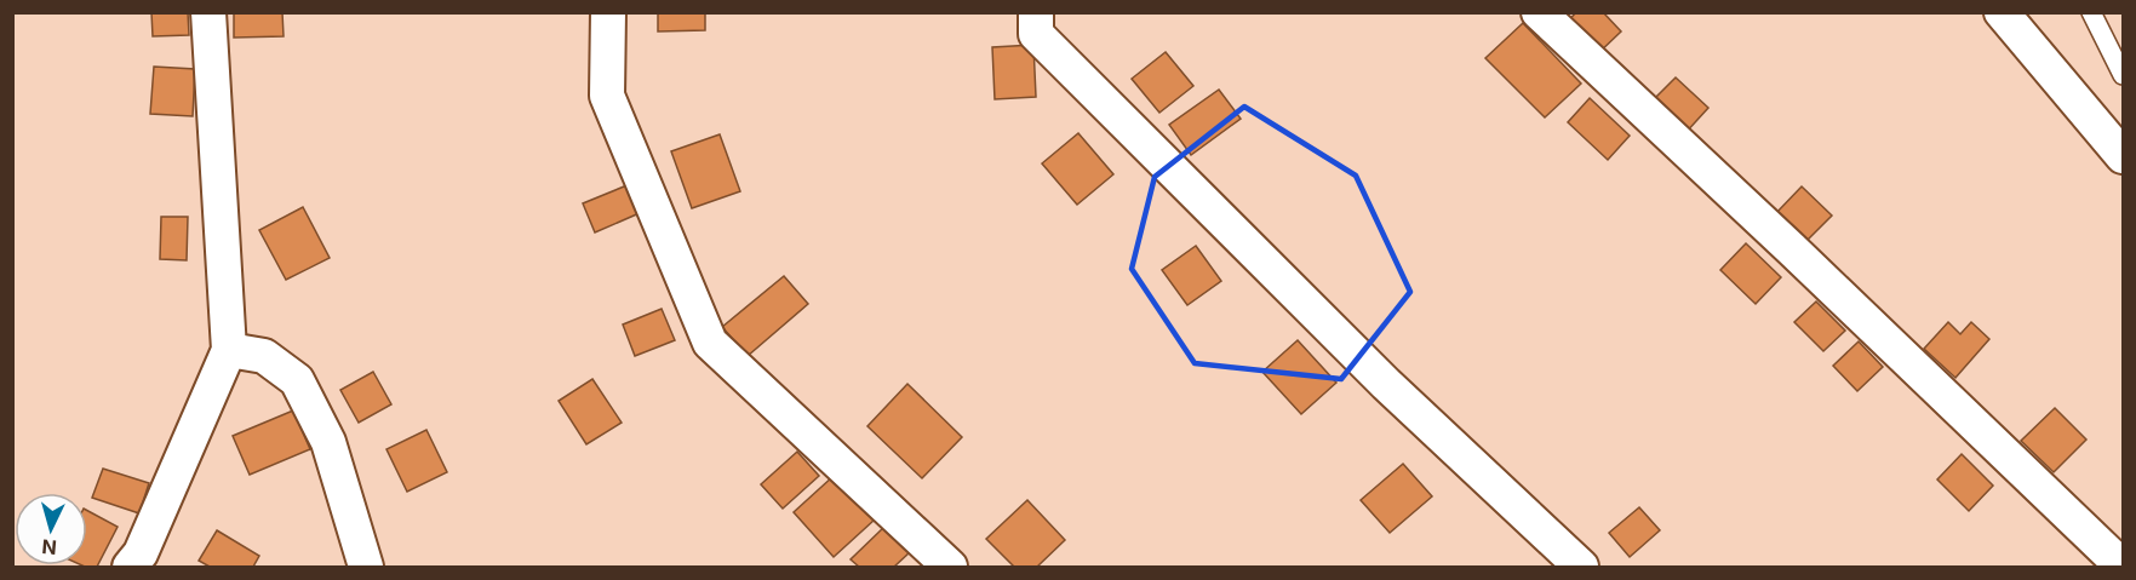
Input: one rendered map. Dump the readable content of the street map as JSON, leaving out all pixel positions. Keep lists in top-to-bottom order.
{
  "north": "bottom"
}
